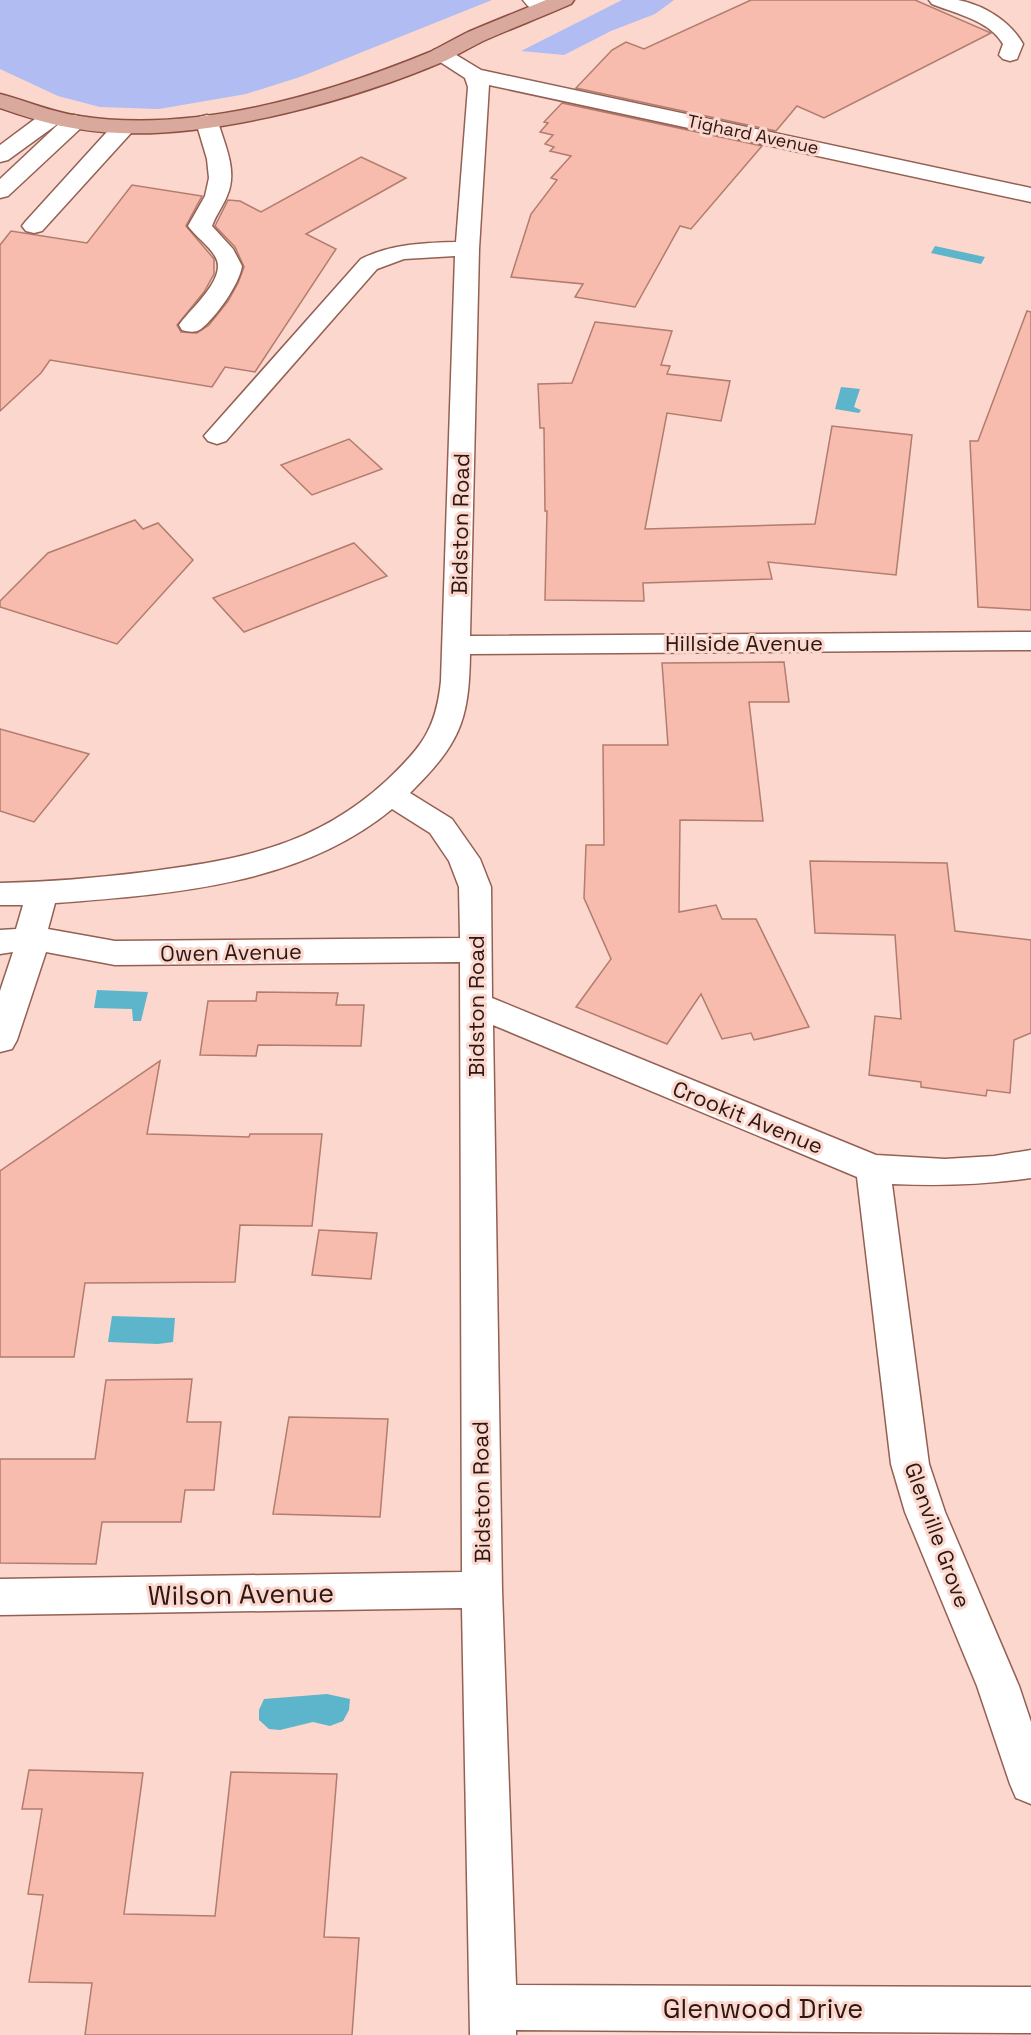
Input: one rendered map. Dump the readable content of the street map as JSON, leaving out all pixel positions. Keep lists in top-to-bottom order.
{
  "streets": {
    "street": [
      "Tighard Avenue",
      "Bidston Road",
      "Hillside Avenue",
      "Owen Avenue",
      "Crookit Avenue",
      "Glenville Grove",
      "Wilson Avenue",
      "Glenwood Drive"
    ]
  },
  "crossings": [
    ["Tighard Avenue", "Bidston Road"],
    ["Bidston Road", "Hillside Avenue"],
    ["Bidston Road", "Owen Avenue"],
    ["Bidston Road", "Crookit Avenue"],
    ["Bidston Road", "Wilson Avenue"],
    ["Bidston Road", "Glenwood Drive"],
    ["Crookit Avenue", "Glenville Grove"]
  ]
}
